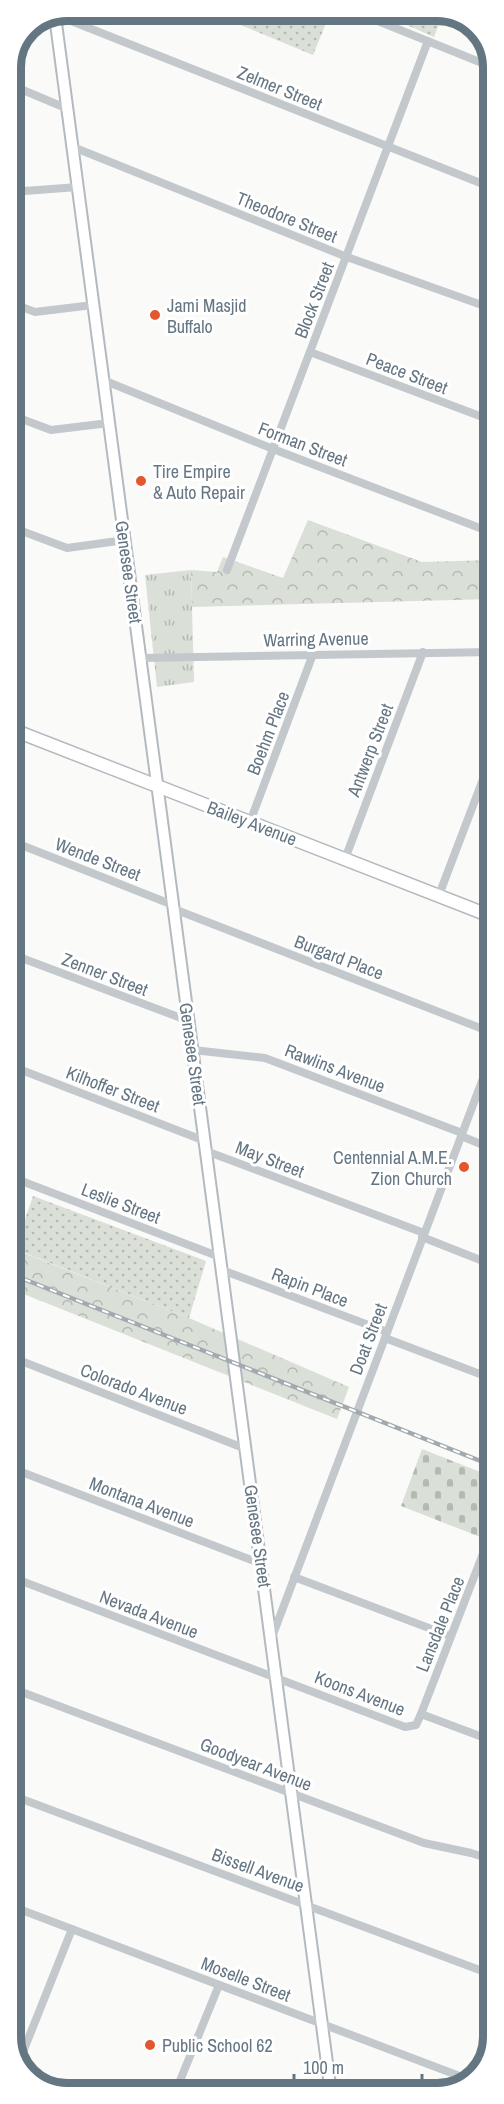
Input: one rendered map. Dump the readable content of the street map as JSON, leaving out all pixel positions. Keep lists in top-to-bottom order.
{
  "streets": {
    "main road": ["Genesee Street", "Bailey Avenue"],
    "street": [
      "Zelmer Street",
      "Theodore Street",
      "Block Street",
      "Peace Street",
      "Forman Street",
      "Warring Avenue",
      "Boehm Place",
      "Antwerp Street",
      "Wende Street",
      "Burgard Place",
      "Zenner Street",
      "Rawlins Avenue",
      "Kilhoffer Street",
      "May Street",
      "Leslie Street",
      "Rapin Place",
      "Doat Street",
      "Colorado Avenue",
      "Montana Avenue",
      "Nevada Avenue",
      "Lansdale Place",
      "Koons Avenue",
      "Goodyear Avenue",
      "Bissell Avenue",
      "Moselle Street"
    ]
  },
  "crossings": [
    ["Zelmer Street", "Block Street"],
    ["Theodore Street", "Block Street"],
    ["Theodore Street", "Genesee Street"],
    ["Block Street", "Peace Street"],
    ["Block Street", "Forman Street"],
    ["Forman Street", "Genesee Street"],
    ["Genesee Street", "Warring Avenue"],
    ["Genesee Street", "Bailey Avenue"],
    ["Genesee Street", "Wende Street"],
    ["Genesee Street", "Burgard Place"],
    ["Genesee Street", "Zenner Street"],
    ["Genesee Street", "Rawlins Avenue"],
    ["Genesee Street", "Kilhoffer Street"],
    ["Genesee Street", "May Street"],
    ["Genesee Street", "Leslie Street"],
    ["Genesee Street", "Rapin Place"],
    ["Genesee Street", "Doat Street"],
    ["Genesee Street", "Colorado Avenue"],
    ["Genesee Street", "Montana Avenue"],
    ["Genesee Street", "Nevada Avenue"],
    ["Genesee Street", "Koons Avenue"],
    ["Genesee Street", "Goodyear Avenue"],
    ["Genesee Street", "Bissell Avenue"],
    ["Genesee Street", "Moselle Street"],
    ["Warring Avenue", "Boehm Place"],
    ["Warring Avenue", "Antwerp Street"],
    ["Boehm Place", "Bailey Avenue"],
    ["Antwerp Street", "Bailey Avenue"],
    ["Wende Street", "Burgard Place"],
    ["Rawlins Avenue", "Doat Street"],
    ["Kilhoffer Street", "May Street"],
    ["May Street", "Doat Street"],
    ["Rapin Place", "Doat Street"],
    ["Nevada Avenue", "Koons Avenue"],
    ["Lansdale Place", "Koons Avenue"]
  ],
  "places": [
    "Jami Masjid Buffalo",
    "Tire Empire & Auto Repair",
    "Centennial A.M.E. Zion Church",
    "Public School 62"
  ],
  "scale_bar": "100 m"
}
